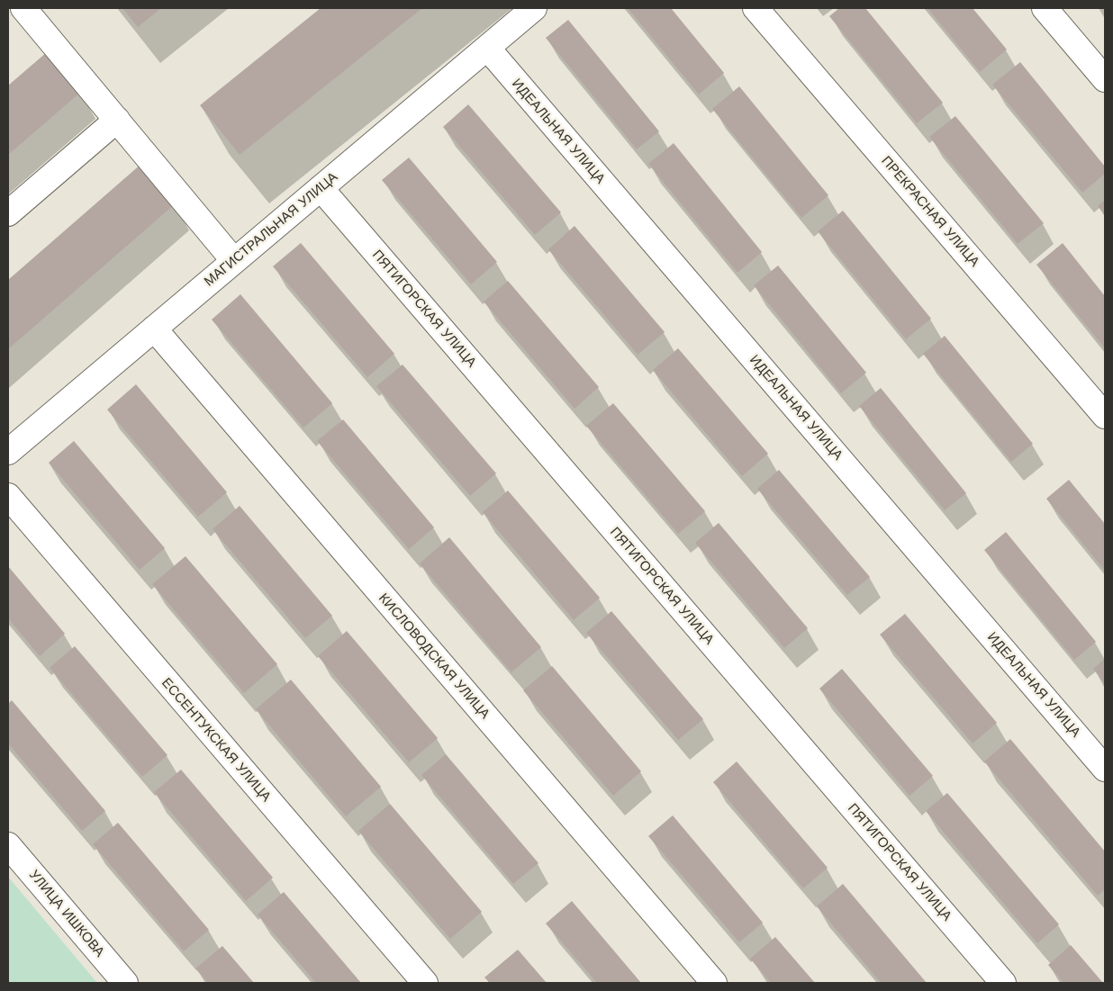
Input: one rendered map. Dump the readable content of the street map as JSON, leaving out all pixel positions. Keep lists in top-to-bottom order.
{
  "streets": {
    "street": [
      "ИДЕАЛЬНАЯ УЛИЦА",
      "ПРЕКРАСНАЯ УЛИЦА",
      "МАГИСТРАЛЬНАЯ УЛИЦА",
      "ПЯТИГОРСКАЯ УЛИЦА",
      "КИСЛОВОДСКАЯ УЛИЦА",
      "ЕССЕНТУКСКАЯ УЛИЦА",
      "УЛИЦА ИШКОВА"
    ]
  },
  "crossings": [
    ["ИДЕАЛЬНАЯ УЛИЦА", "МАГИСТРАЛЬНАЯ УЛИЦА"],
    ["МАГИСТРАЛЬНАЯ УЛИЦА", "ПЯТИГОРСКАЯ УЛИЦА"],
    ["МАГИСТРАЛЬНАЯ УЛИЦА", "КИСЛОВОДСКАЯ УЛИЦА"]
  ]
}
